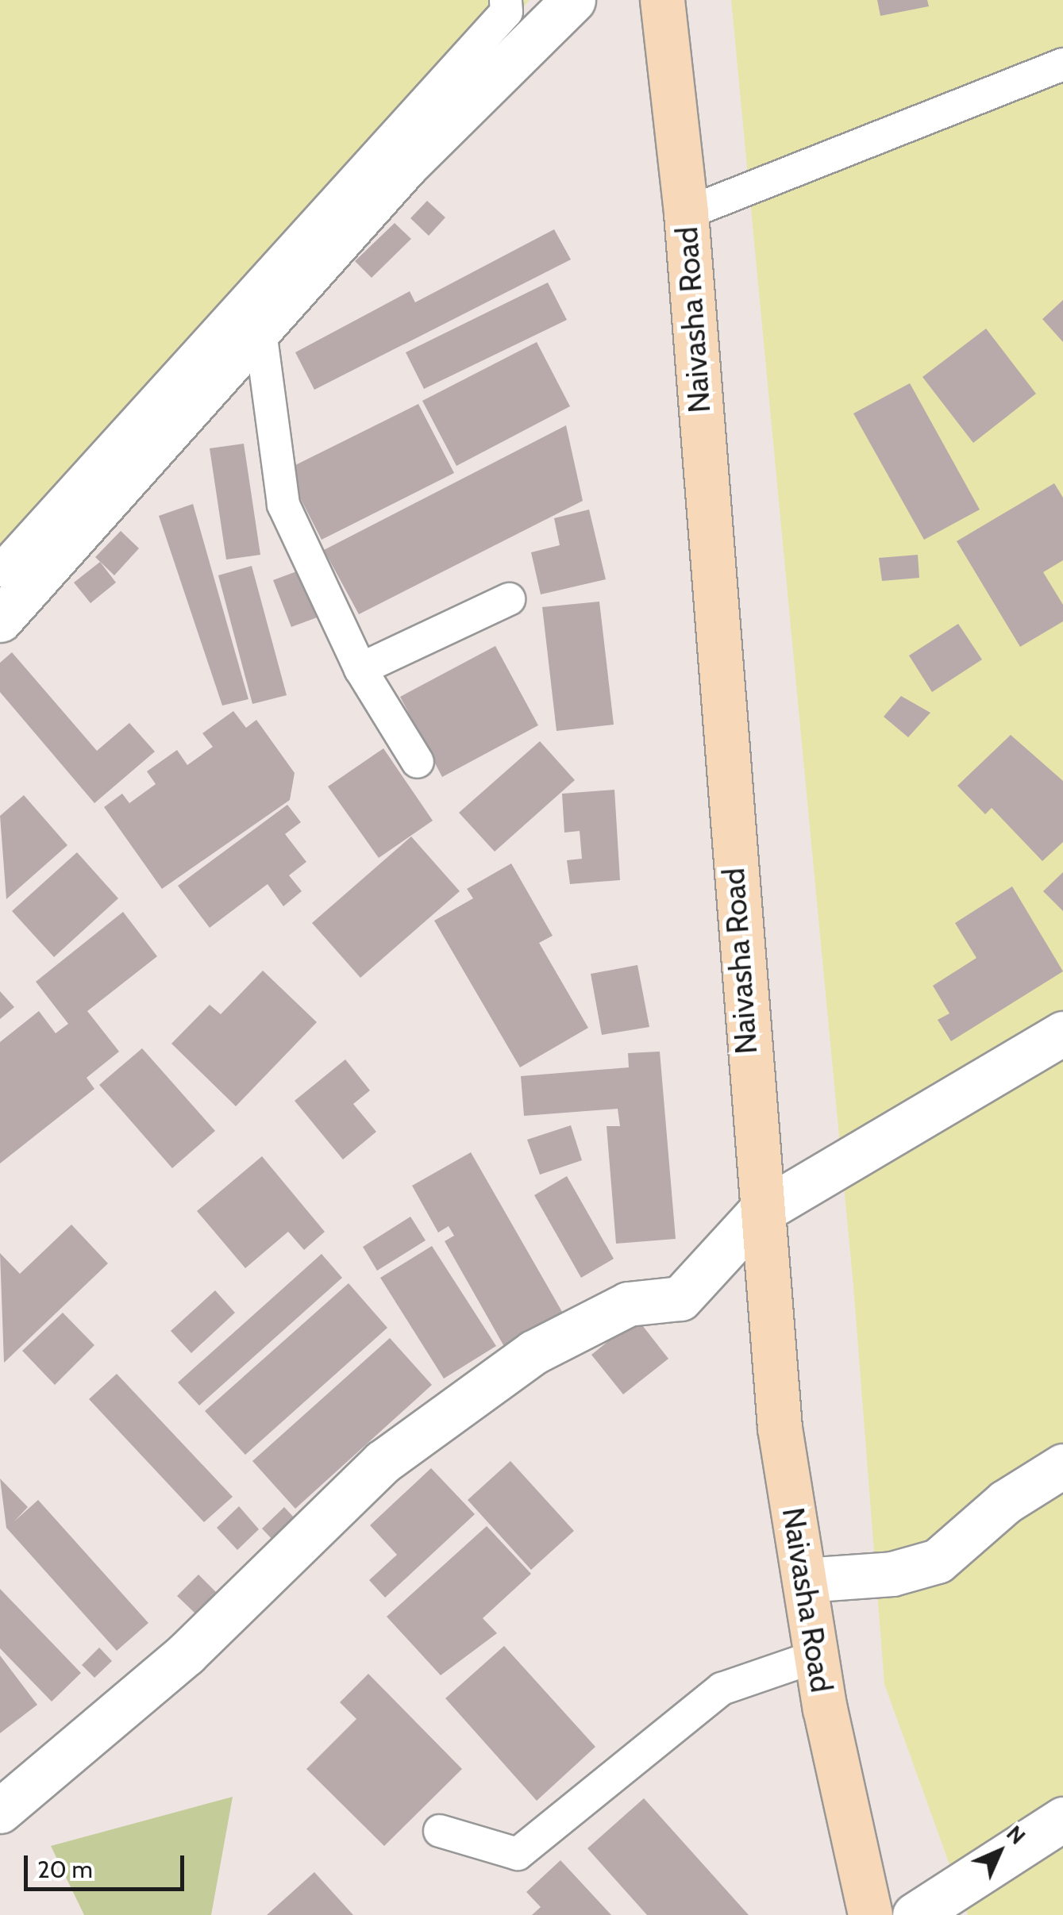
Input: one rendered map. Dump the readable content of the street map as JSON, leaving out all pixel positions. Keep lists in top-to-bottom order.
{
  "streets": {
    "main road": ["Naivasha Road"]
  },
  "scale_bar": "20 m",
  "north": "top right"
}
